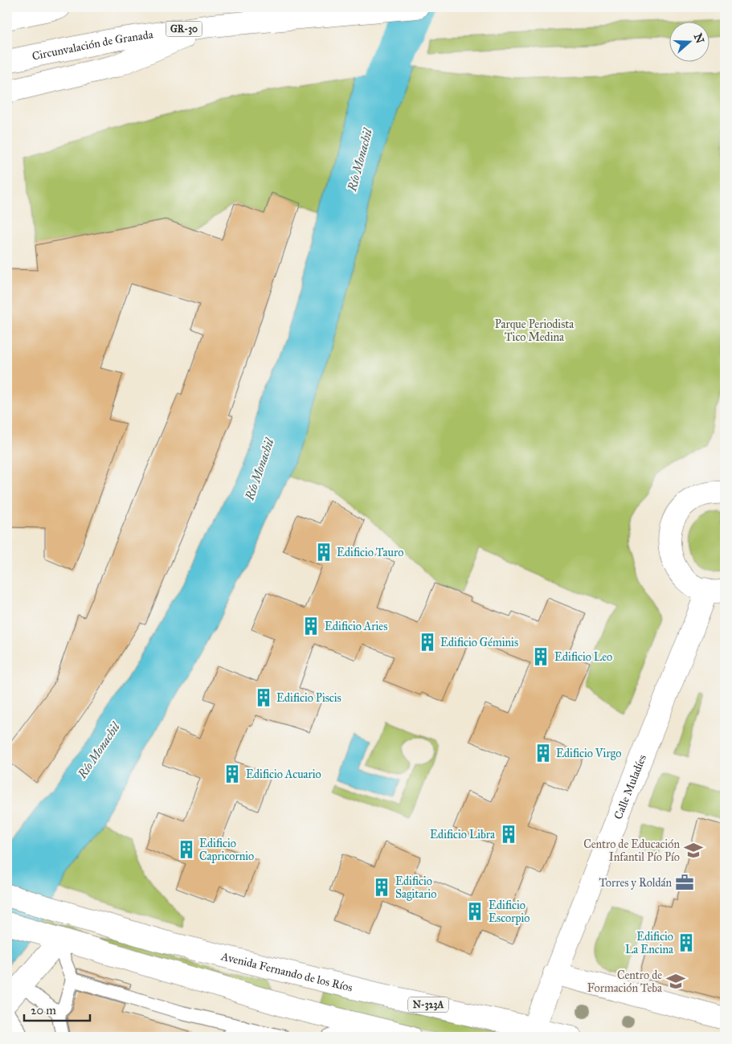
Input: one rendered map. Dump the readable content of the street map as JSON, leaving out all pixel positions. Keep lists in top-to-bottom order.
{
  "streets": {
    "main road": [
      "GR-30",
      "Circunvalación de Granada",
      "Calle Muladíes",
      "Avenida Fernando de los Ríos",
      "N-323A"
    ]
  },
  "crossings": [
    ["Calle Muladíes", "Avenida Fernando de los Ríos"]
  ],
  "water": ["Río Monachil"],
  "parks": ["Parque Periodista Tico Medina"],
  "places": {
    "building": [
      "Edificio Tauro",
      "Edificio Aries",
      "Edificio Géminis",
      "Edificio Leo",
      "Edificio Piscis",
      "Edificio Virgo",
      "Edificio Acuario",
      "Edificio Libra",
      "Edificio Capricornio",
      "Edificio Sagitario",
      "Edificio Escorpio",
      "Edificio La Encina"
    ],
    "school or university": ["Centro de Educación Infantil Pío Pío", "Centro de Formación Teba"],
    "office": ["Torres y Roldán"]
  },
  "scale_bar": "20 m",
  "north": "right"
}
